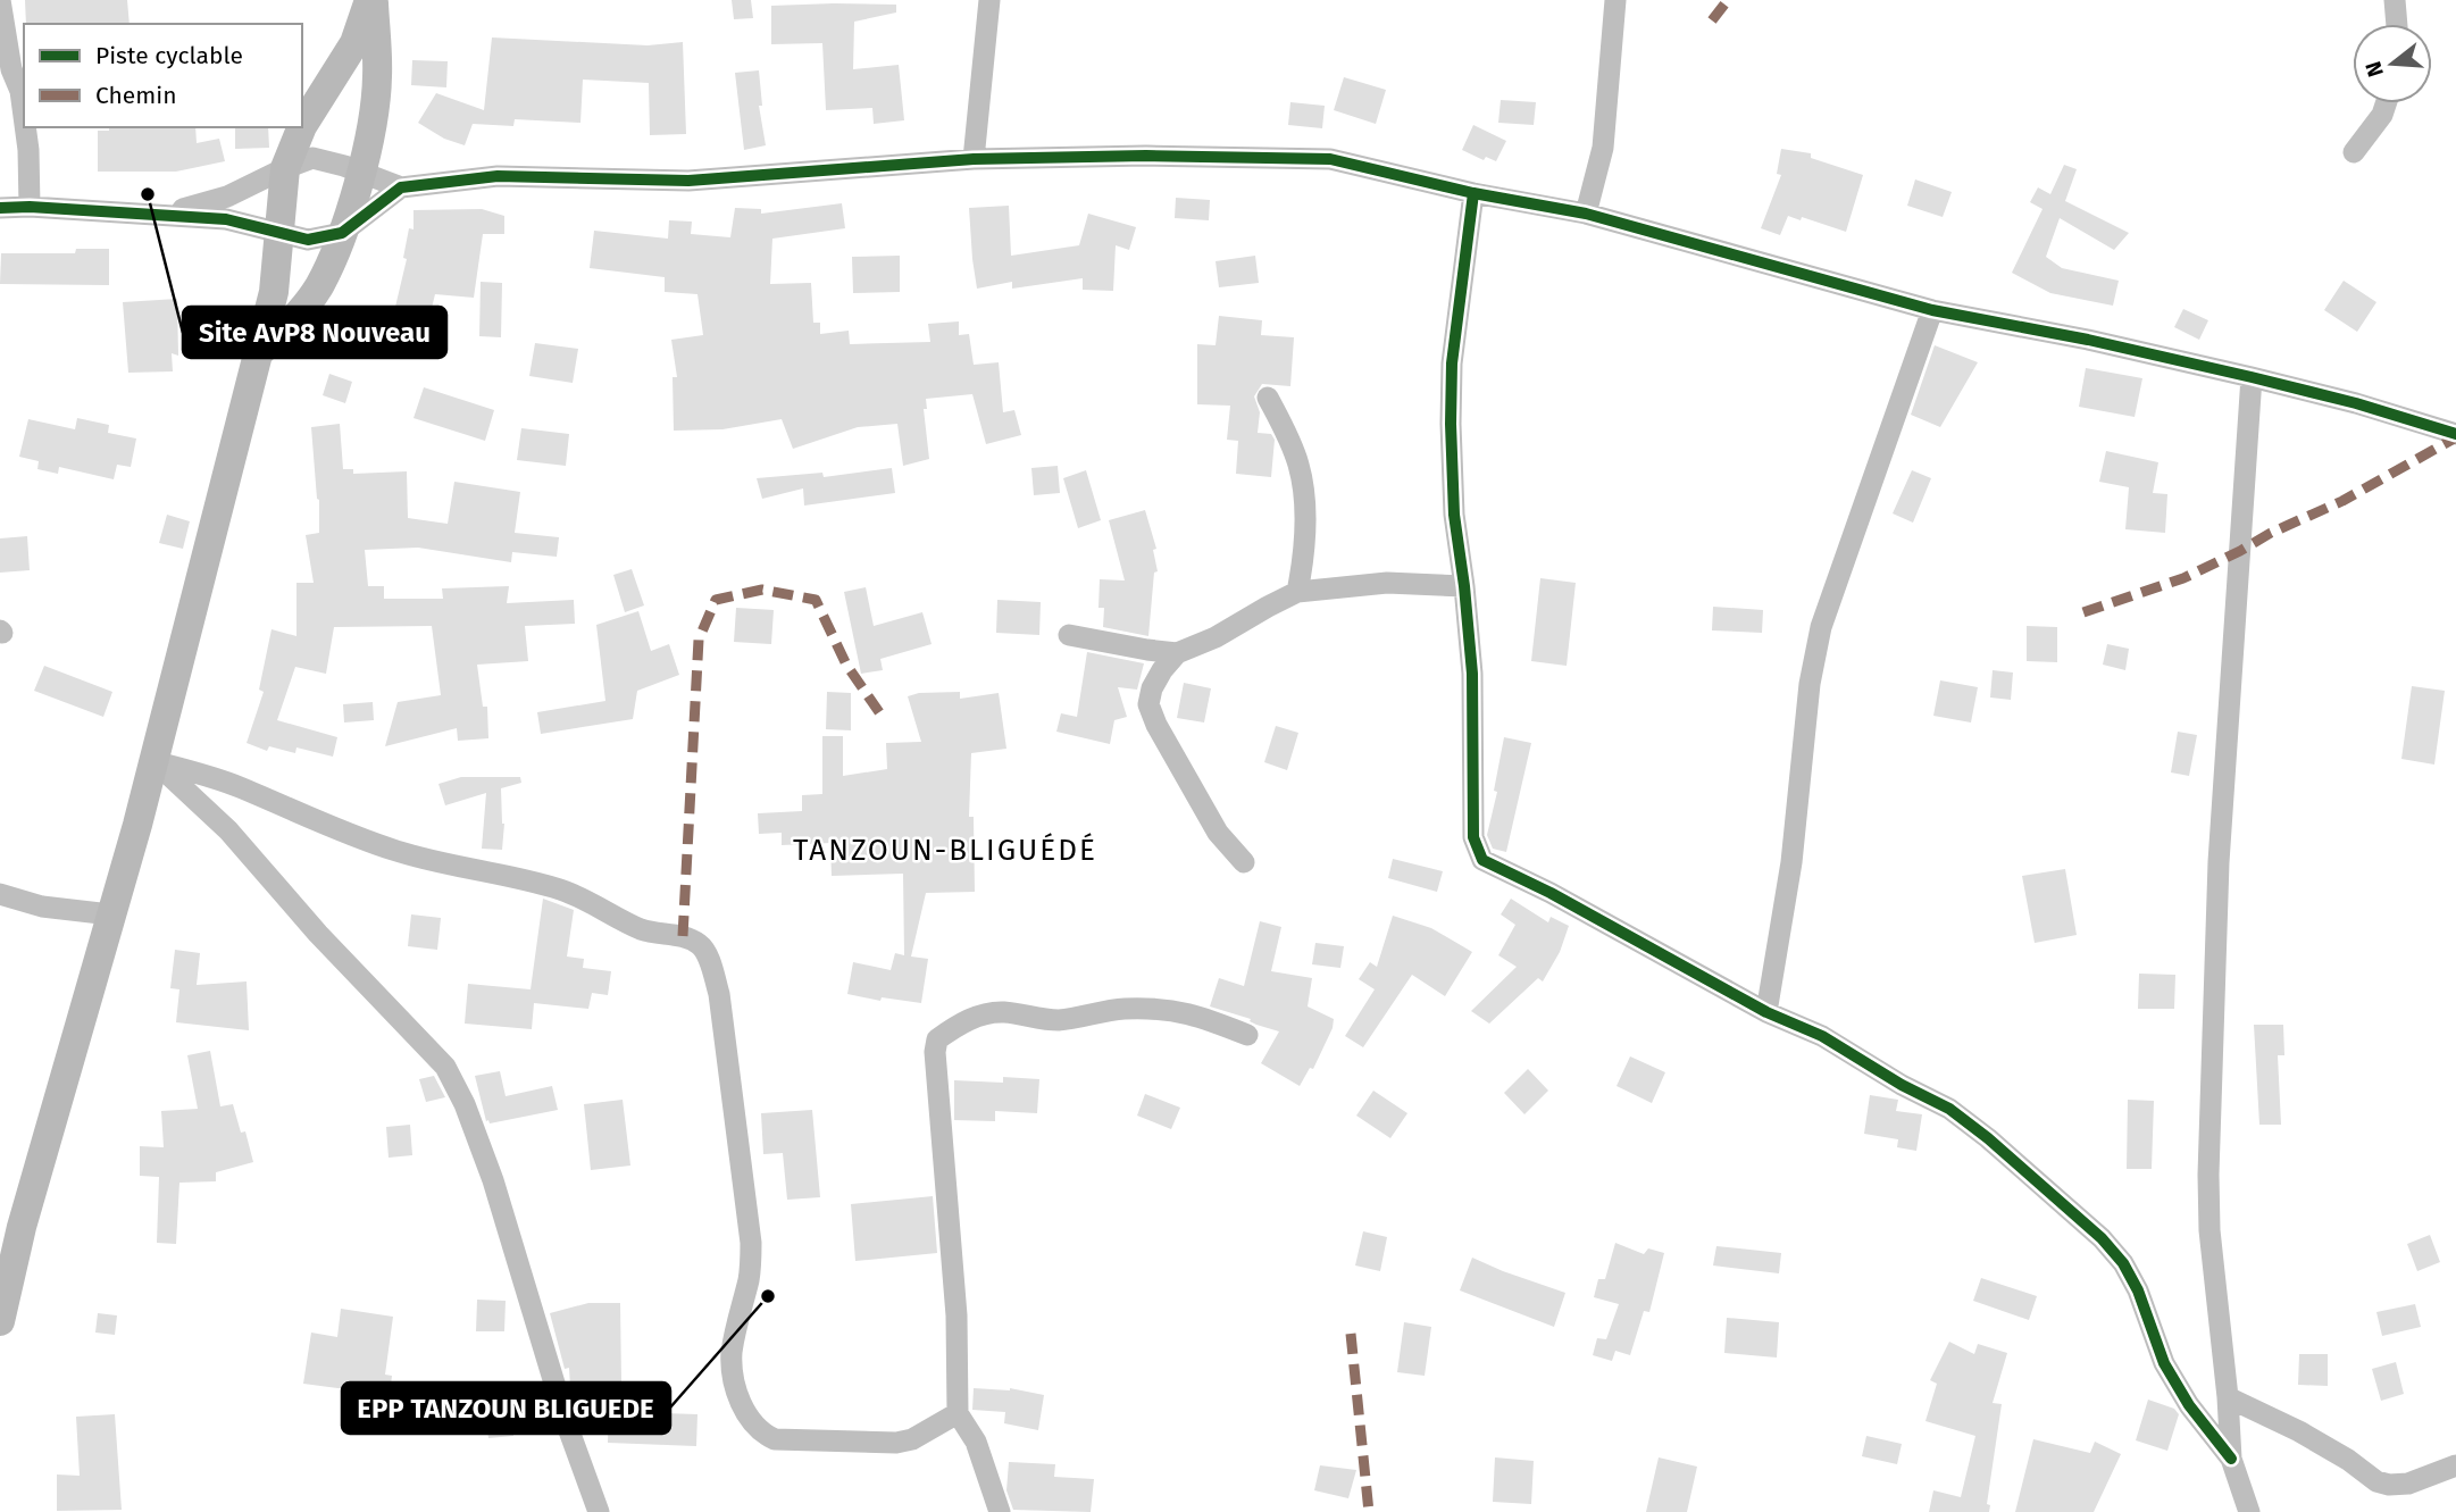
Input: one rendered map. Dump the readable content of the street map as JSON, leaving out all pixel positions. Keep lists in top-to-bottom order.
{
  "districts": ["TANZOUN-BLIGUÉDÉ"],
  "places": ["Site AvP8 Nouveau", "EPP TANZOUN BLIGUEDE"],
  "legend": ["Piste cyclable", "Chemin"],
  "north": "left"
}
